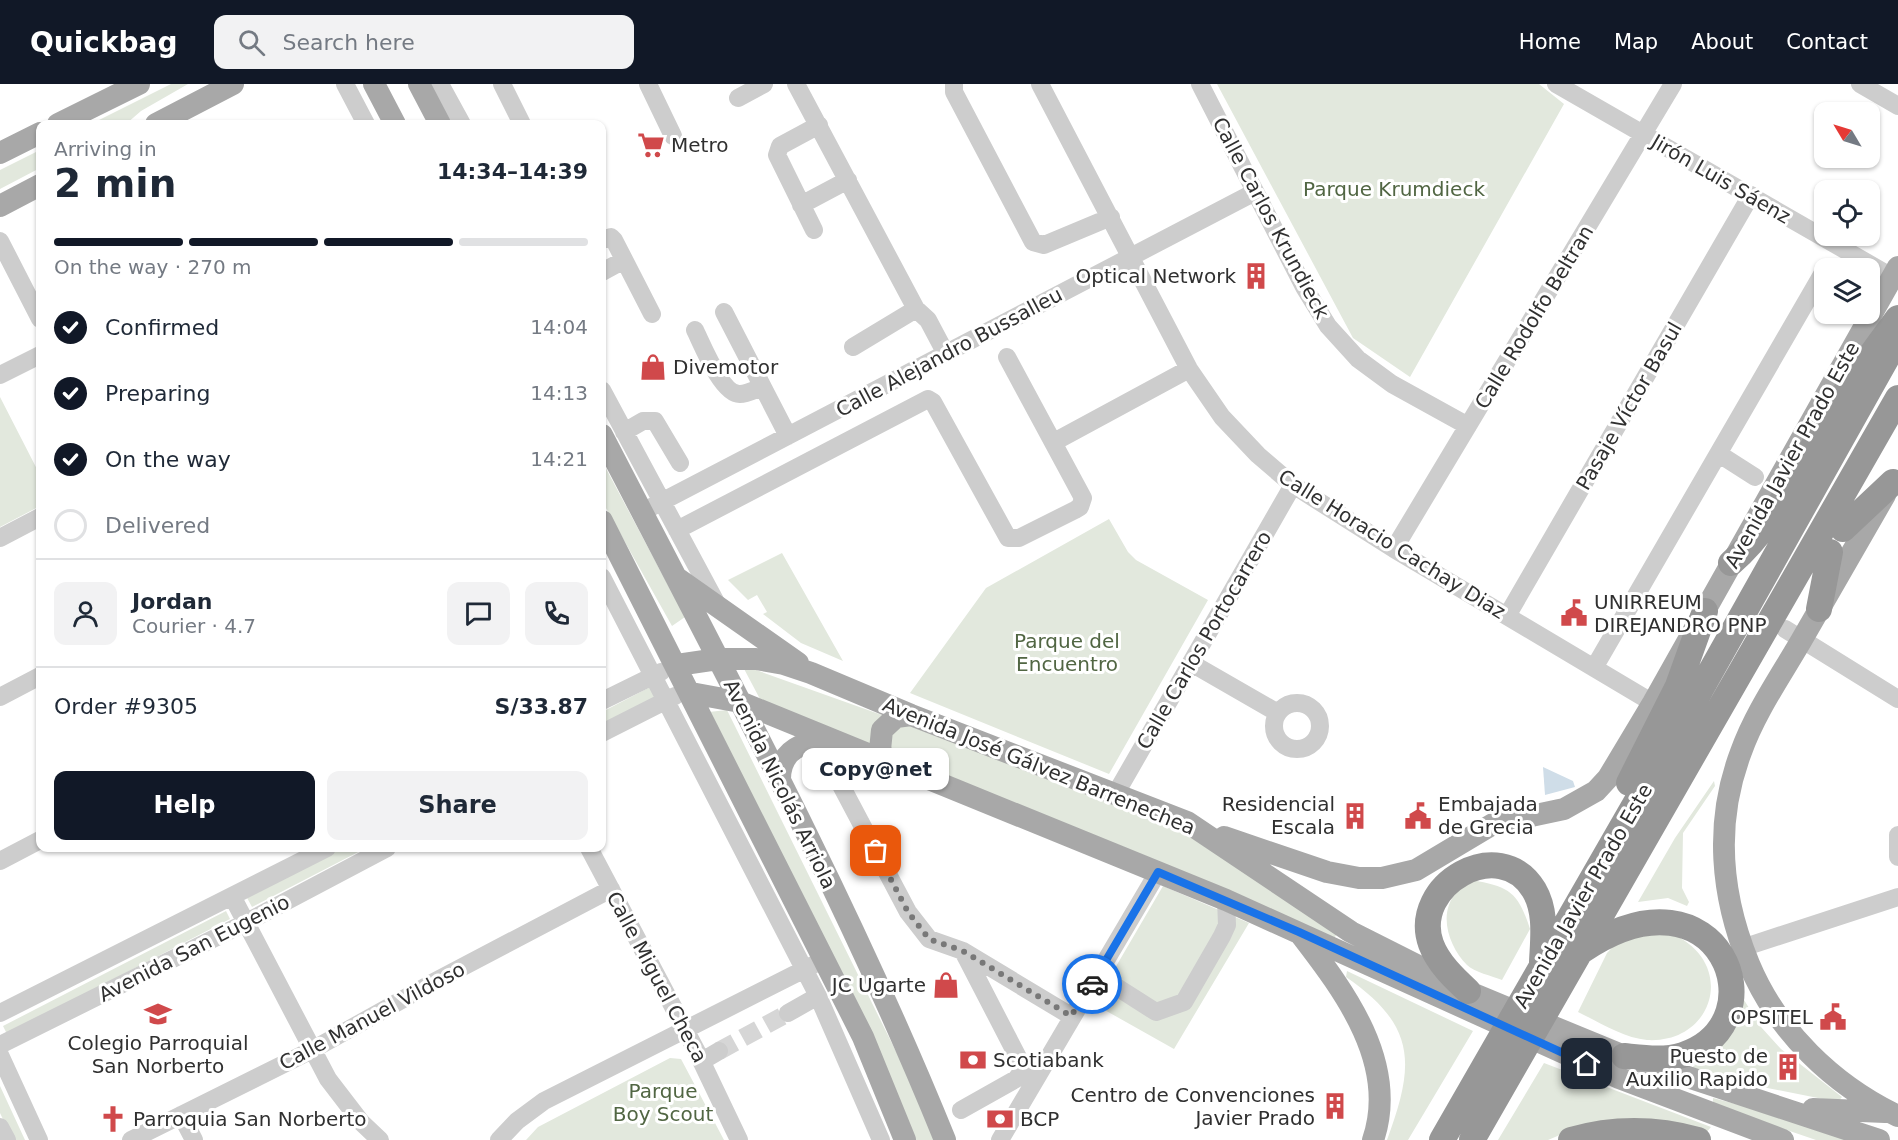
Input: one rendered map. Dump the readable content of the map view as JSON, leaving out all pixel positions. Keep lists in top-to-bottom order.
{
  "streets": {
    "highway": ["Avenida Javier Prado Este"],
    "main road": ["Avenida José Gálvez Barrenechea", "Avenida Nicolás Arriola"],
    "street": [
      "Jirón Luis Sáenz",
      "Calle Carlos Krundieck",
      "Calle Rodolfo Beltran",
      "Calle Alejandro Bussalleu",
      "Pasaje Víctor Basul",
      "Calle Horacio Cachay Diaz",
      "Calle Carlos Portocarrero",
      "Avenida San Eugenio",
      "Calle Miguel Checa",
      "Calle Manuel Vildoso"
    ]
  },
  "crossings": [
    ["Jirón Luis Sáenz", "Calle Rodolfo Beltran"],
    ["Jirón Luis Sáenz", "Pasaje Víctor Basul"],
    ["Jirón Luis Sáenz", "Avenida Javier Prado Este"],
    ["Calle Carlos Krundieck", "Calle Rodolfo Beltran"],
    ["Calle Carlos Krundieck", "Calle Alejandro Bussalleu"],
    ["Calle Rodolfo Beltran", "Calle Horacio Cachay Diaz"],
    ["Calle Alejandro Bussalleu", "Calle Horacio Cachay Diaz"],
    ["Calle Alejandro Bussalleu", "Avenida Nicolás Arriola"],
    ["Pasaje Víctor Basul", "Calle Horacio Cachay Diaz"],
    ["Avenida Javier Prado Este", "Calle Horacio Cachay Diaz"],
    ["Avenida Javier Prado Este", "Avenida José Gálvez Barrenechea"],
    ["Calle Horacio Cachay Diaz", "Calle Carlos Portocarrero"],
    ["Calle Carlos Portocarrero", "Avenida José Gálvez Barrenechea"],
    ["Avenida José Gálvez Barrenechea", "Avenida Nicolás Arriola"],
    ["Calle Miguel Checa", "Calle Manuel Vildoso"]
  ],
  "parks": ["Parque Krumdieck", "Parque del Encuentro", "Parque Boy Scout"],
  "places": {
    "supermarket": ["Metro"],
    "building": [
      "Optical Network",
      "Residencial Escala",
      "Puesto de Auxilio Rapido",
      "Centro de Convenciones Javier Prado"
    ],
    "shop": ["Divemotor", "JC Ugarte"],
    "public building": ["UNIRREUM DIREJANDRO PNP", "Embajada de Grecia", "OPSITEL"],
    "other": ["Copy@net"],
    "school or university": ["Colegio Parroquial San Norberto"],
    "bank": ["Scotiabank", "BCP"],
    "church": ["Parroquia San Norberto"]
  },
  "north": "top left",
  "page": {
    "header": "Quickbag",
    "search": "Search here",
    "nav": [
      "Home",
      "Map",
      "About",
      "Contact"
    ],
    "heading": ["2 min", "Arriving in", "14:34–14:39"],
    "panel": [
      "Jordan",
      "Courier · 4.7",
      "Order #9305",
      "S/33.87"
    ],
    "bar": "On the way · 270 m",
    "list": [
      ["Confirmed", "14:04"],
      ["Preparing", "14:13"],
      ["On the way", "14:21"],
      "Delivered"
    ],
    "bubble": "Copy@net",
    "buttons": ["Help", "Share"]
  }
}
